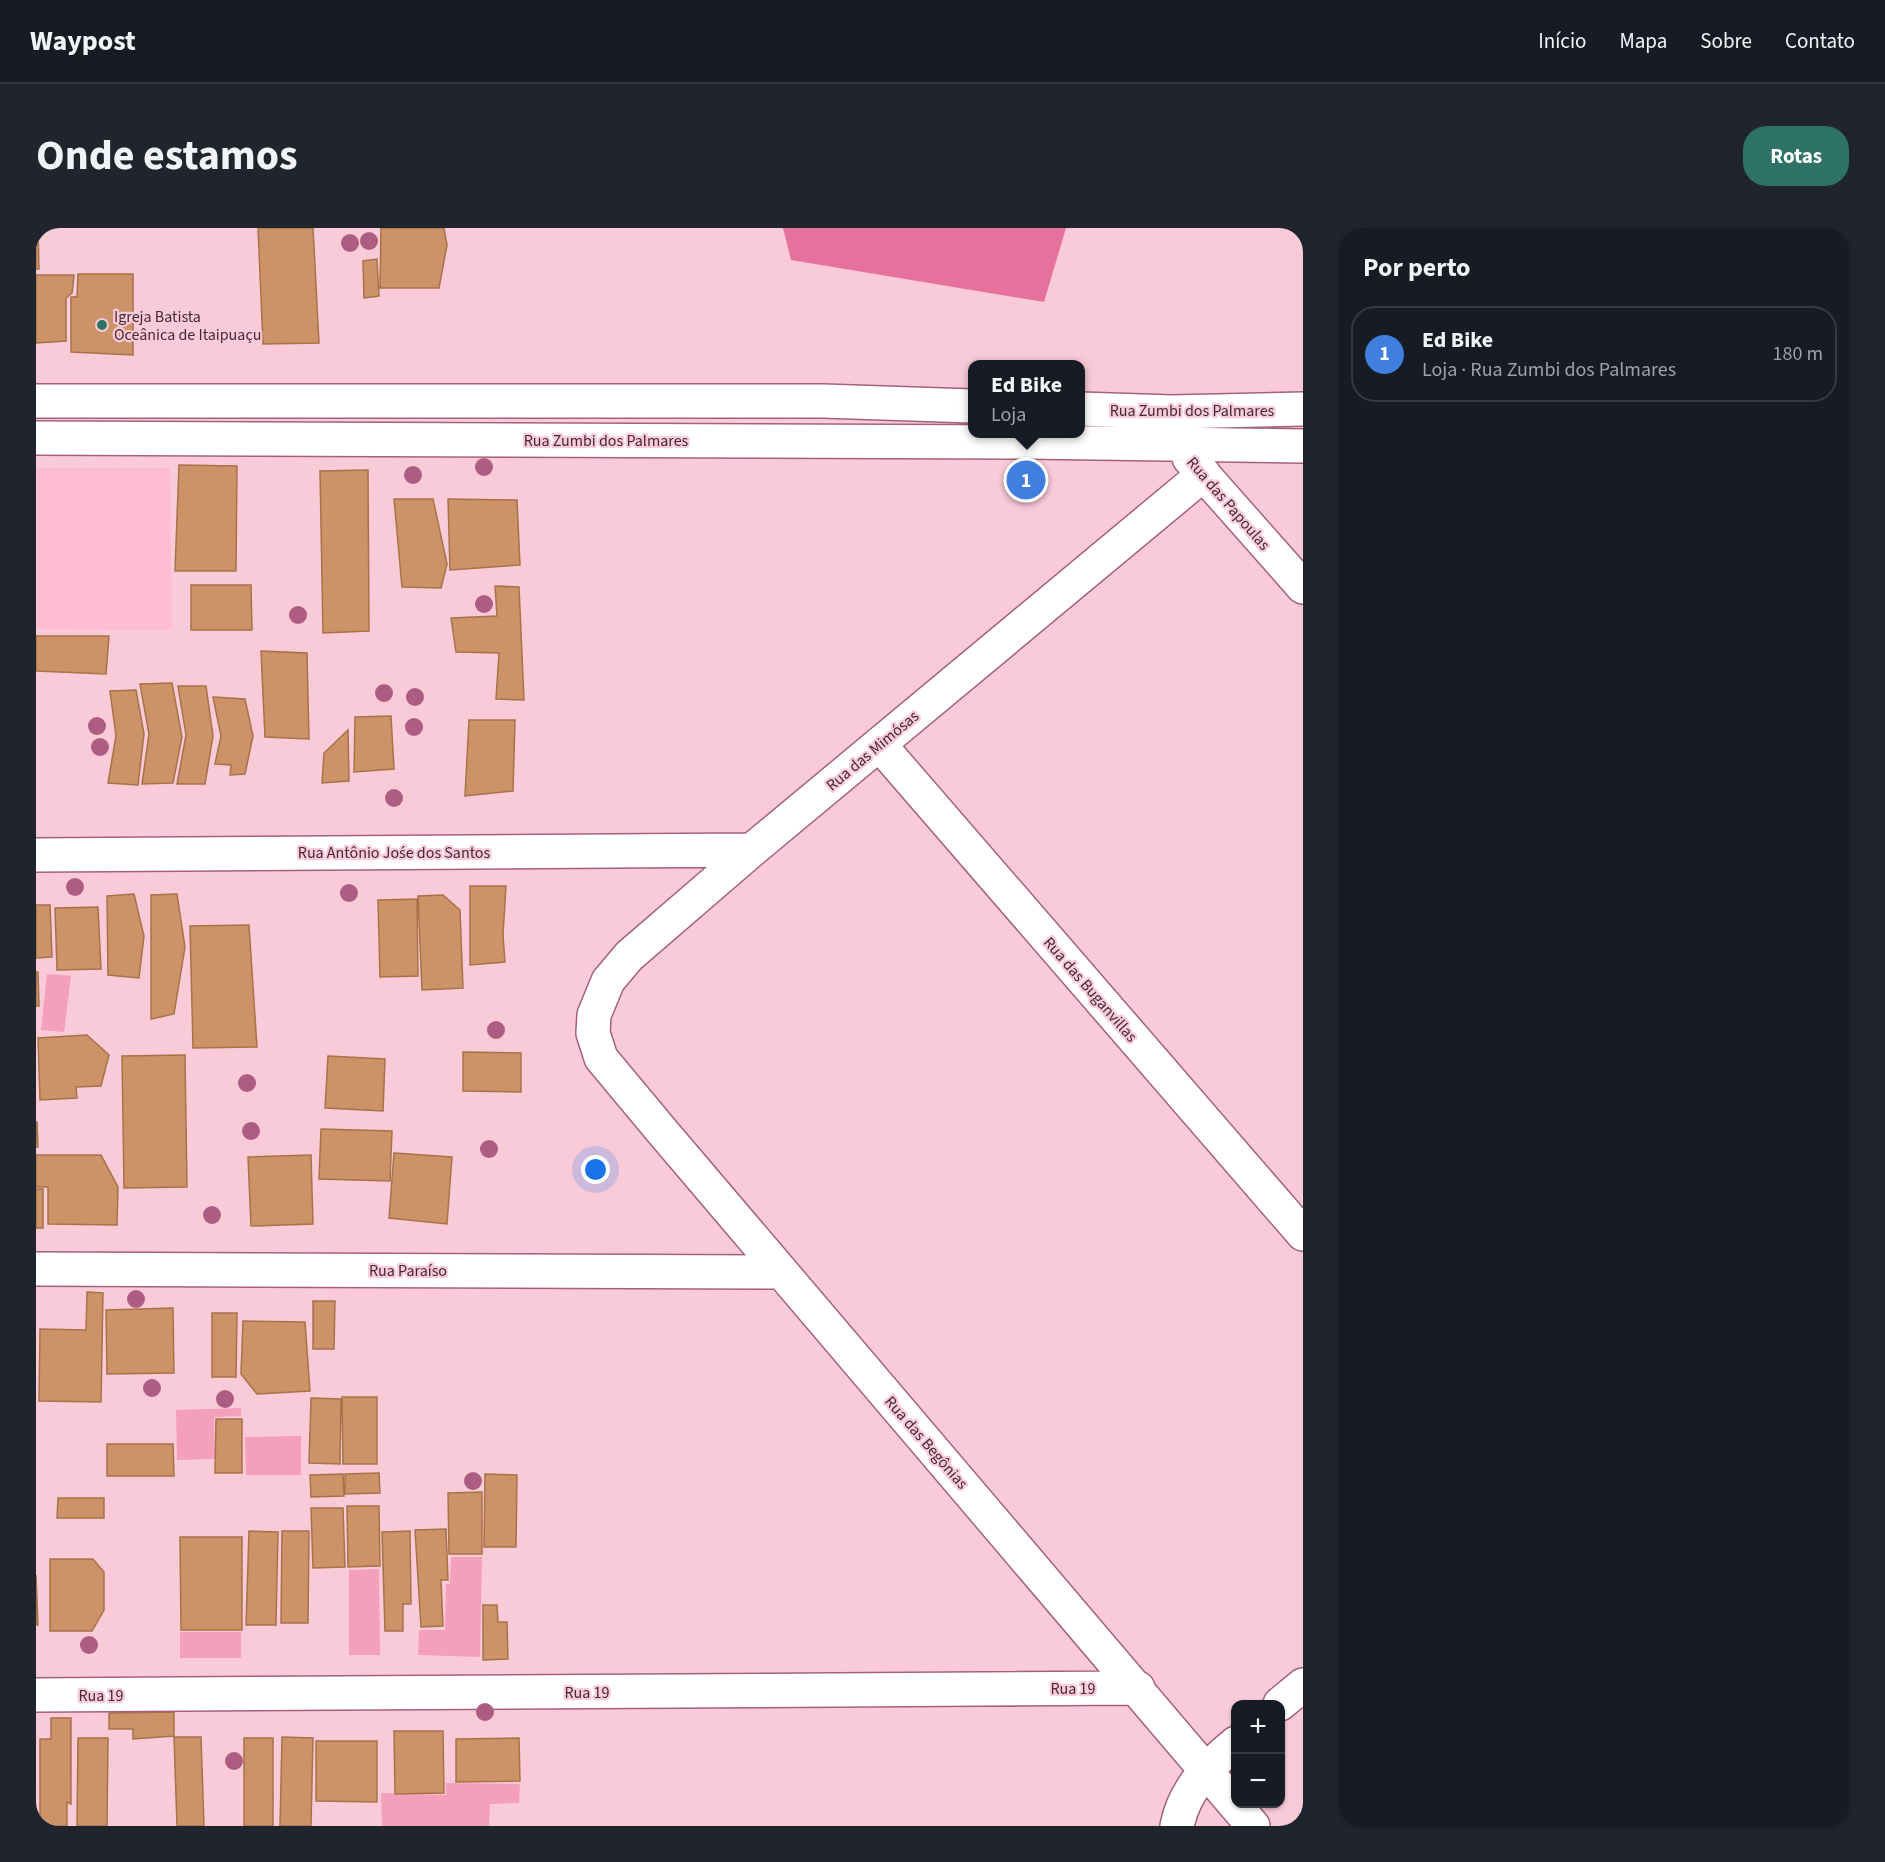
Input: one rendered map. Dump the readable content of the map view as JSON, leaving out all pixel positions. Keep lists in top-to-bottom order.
{
  "streets": {
    "street": [
      "Rua Zumbi dos Palmares",
      "Rua das Papoulas",
      "Rua das Mimósas",
      "Rua Antônio Jośe dos Santos",
      "Rua das Buganvillas",
      "Rua Paraíso",
      "Rua das Begônias",
      "Rua 19"
    ]
  },
  "crossings": [
    ["Rua Zumbi dos Palmares", "Rua das Papoulas"],
    ["Rua das Papoulas", "Rua das Mimósas"],
    ["Rua das Mimósas", "Rua Antônio Jośe dos Santos"],
    ["Rua das Mimósas", "Rua das Buganvillas"],
    ["Rua das Mimósas", "Rua das Begônias"],
    ["Rua Paraíso", "Rua das Begônias"],
    ["Rua das Begônias", "Rua 19"]
  ],
  "places": ["Igreja Batista Oceânica de Itaipuaçu"],
  "page": {
    "header": "Waypost",
    "nav": [
      "Início",
      "Mapa",
      "Sobre",
      "Contato"
    ],
    "title": "Onde estamos",
    "buttons": "Rotas",
    "heading": "Por perto",
    "list": [
      {
        "mark": "1",
        "name": "Ed Bike",
        "note": "Loja · Rua Zumbi dos Palmares",
        "value": "180 m"
      }
    ],
    "popup": ["Ed Bike", "Loja"],
    "pins": "1",
    "map_buttons": ["+", "−"]
  }
}
